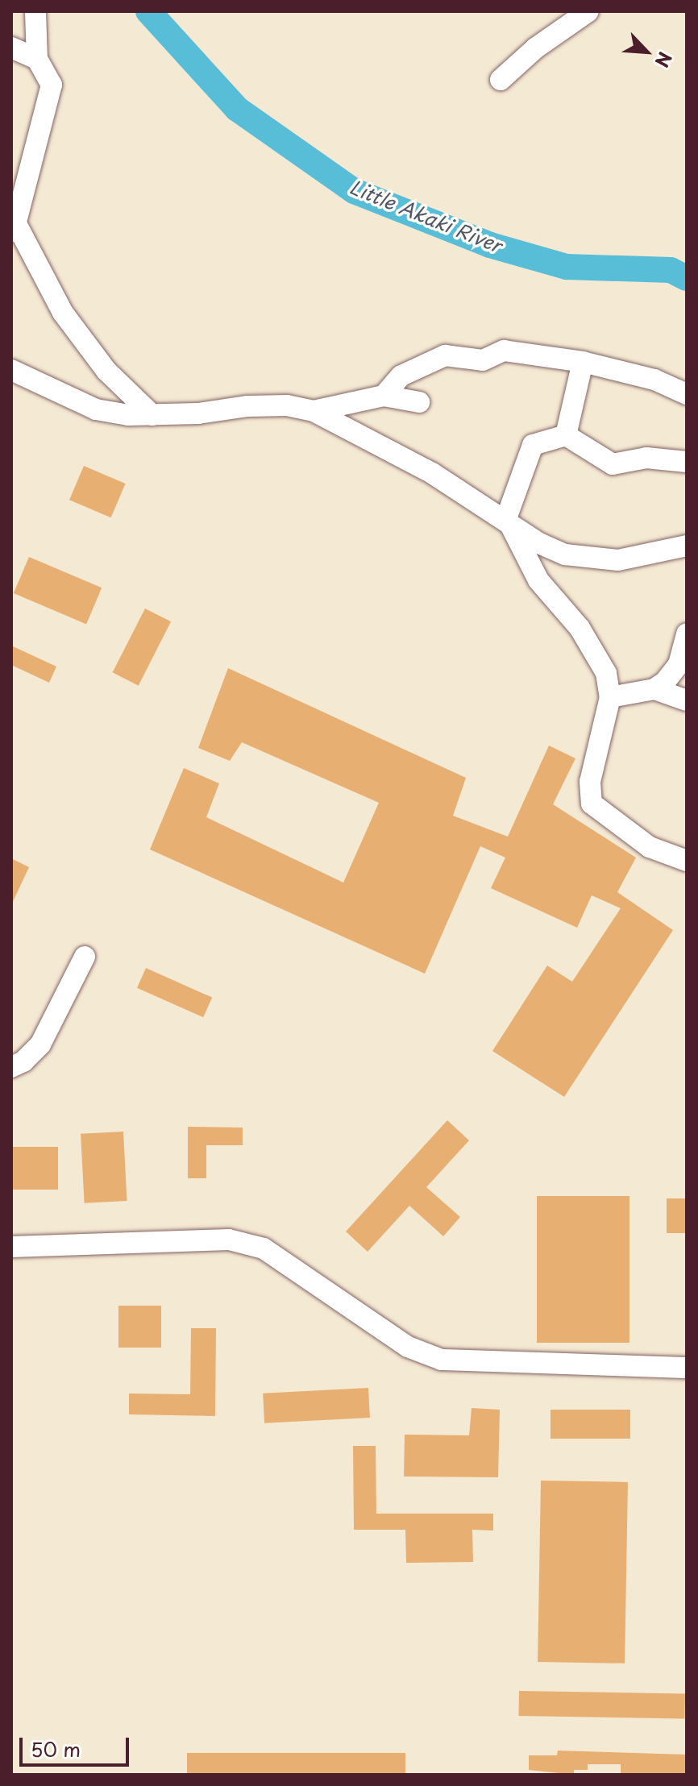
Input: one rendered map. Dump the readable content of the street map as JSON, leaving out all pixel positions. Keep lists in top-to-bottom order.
{
  "water": ["Little Akaki River"],
  "scale_bar": "50 m",
  "north": "bottom right"
}
